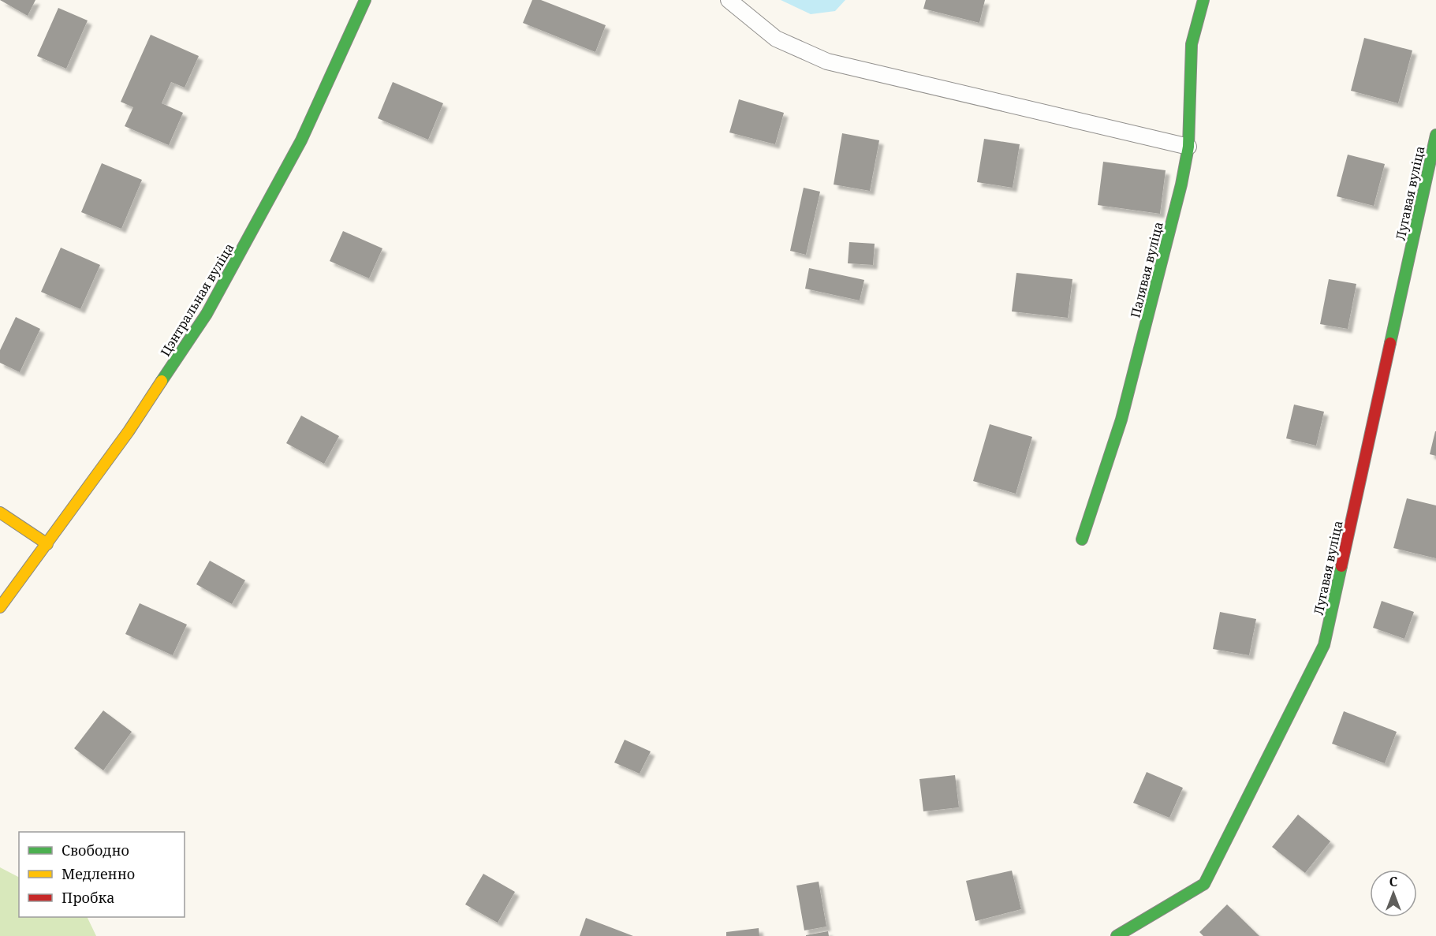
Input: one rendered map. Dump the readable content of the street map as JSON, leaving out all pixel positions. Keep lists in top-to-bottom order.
{
  "streets": {
    "street": ["Лугавая вуліца", "Палявая вуліца", "Цэнтральная вуліца"]
  },
  "legend": ["Свободно", "Медленно", "Пробка"],
  "north": "top"
}
